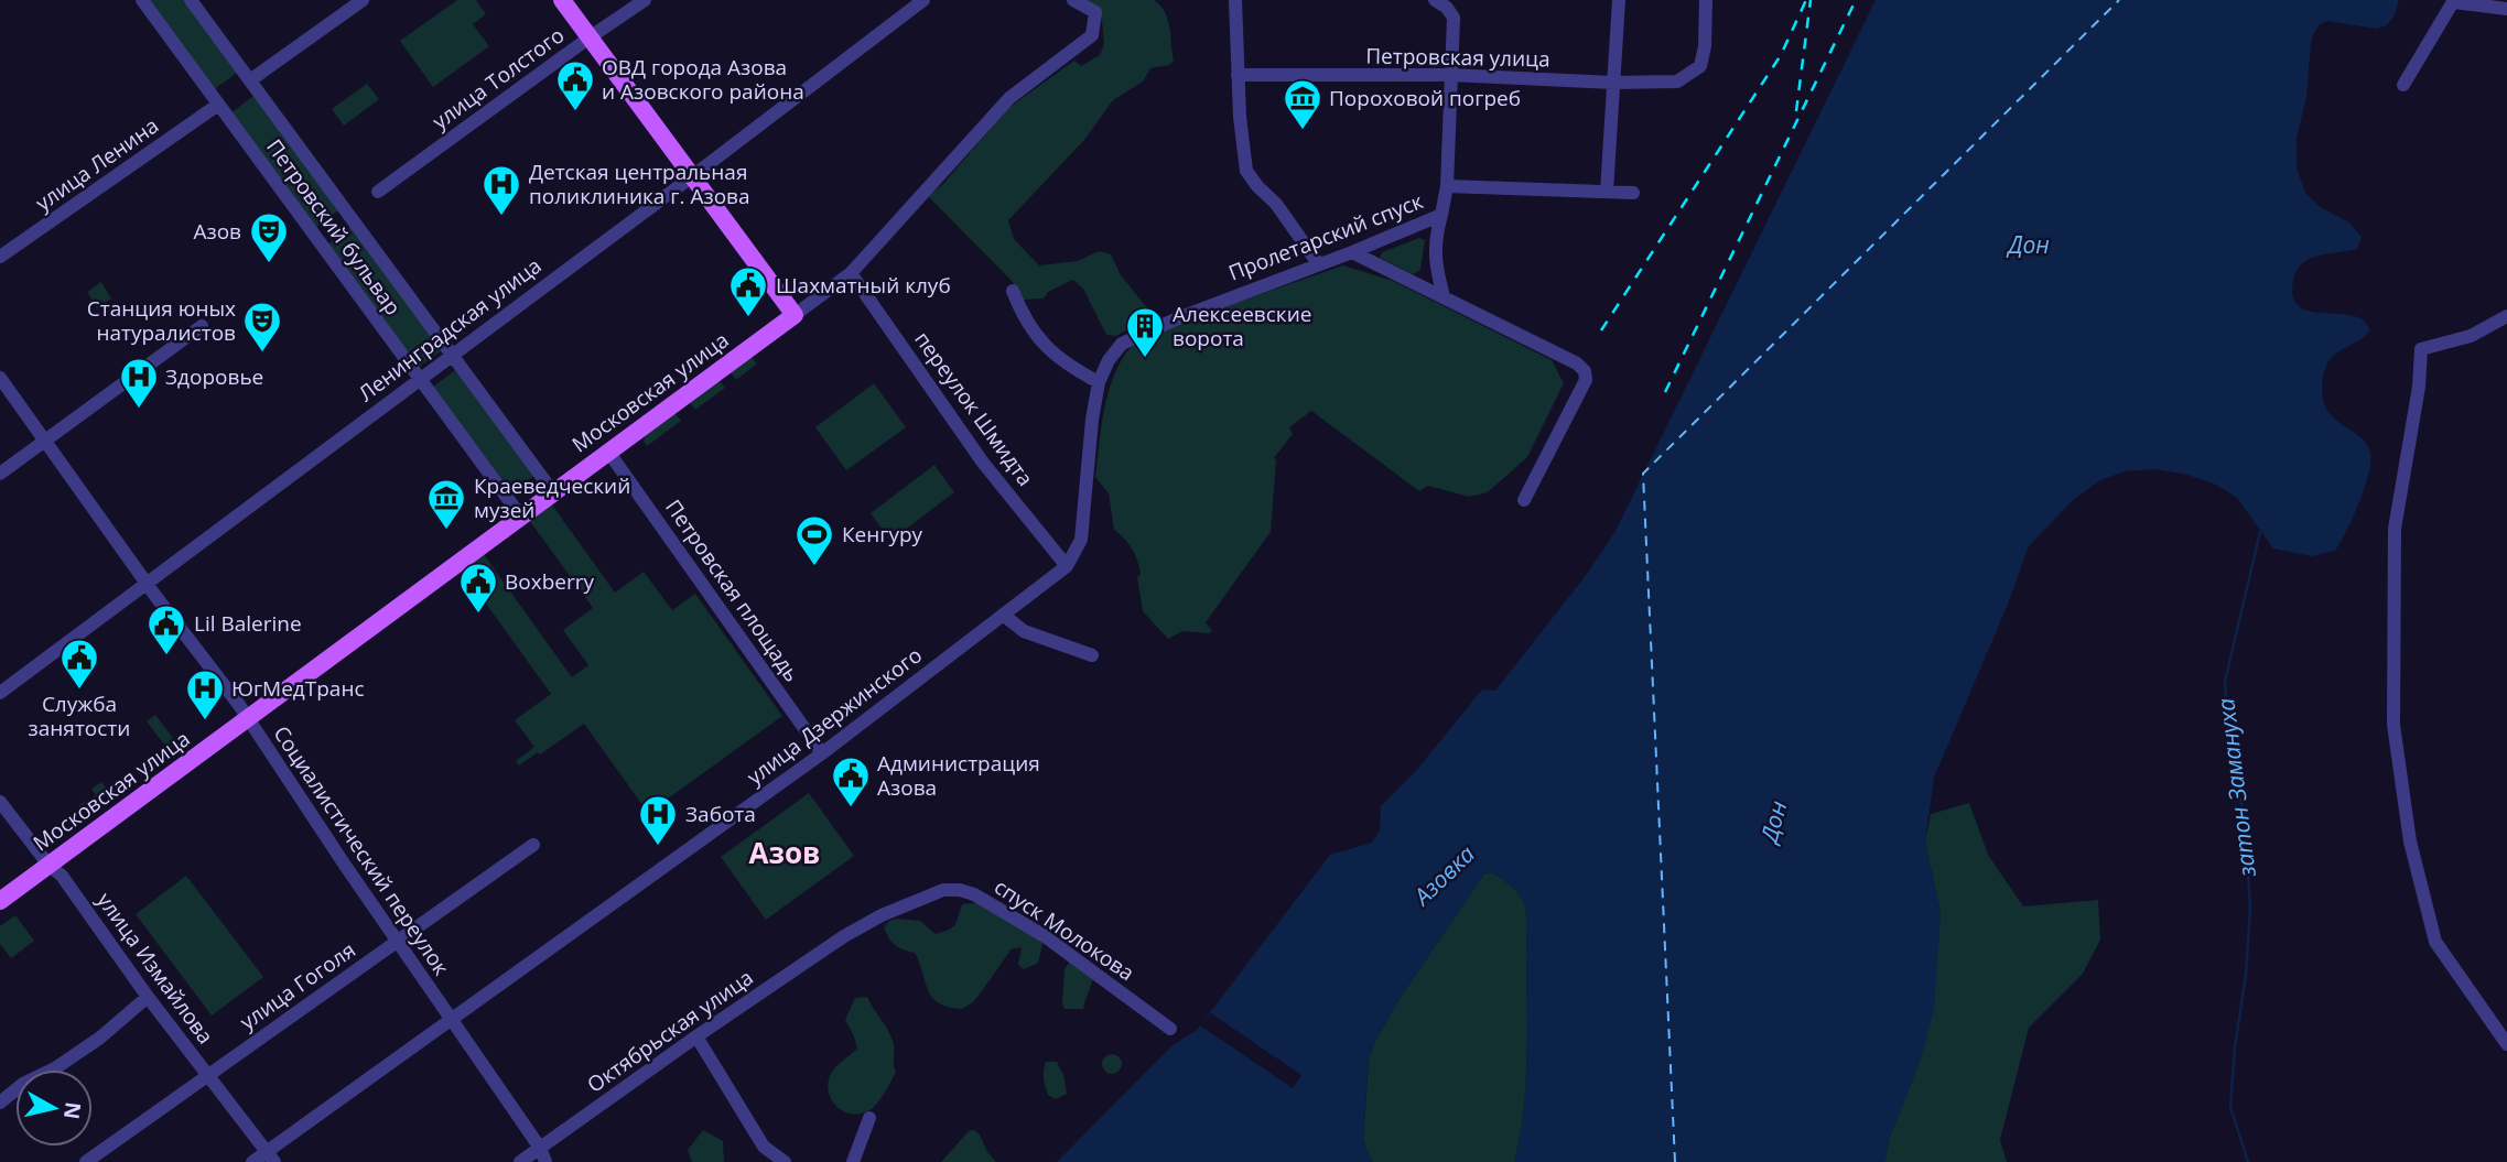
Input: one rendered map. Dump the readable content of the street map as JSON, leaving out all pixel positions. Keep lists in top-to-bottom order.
{
  "streets": {
    "main road": ["Московская улица"],
    "street": [
      "Петровская улица",
      "улица Толстого",
      "улица Ленина",
      "Петровский бульвар",
      "Пролетарский спуск",
      "Ленинградская улица",
      "переулок Шмидта",
      "Петровская площадь",
      "улица Дзержинского",
      "Социалистический переулок",
      "спуск Молокова",
      "улица Измайлова",
      "улица Гоголя",
      "Октябрьская улица"
    ]
  },
  "crossings": [
    ["улица Ленина", "Петровский бульвар"],
    ["Петровский бульвар", "Ленинградская улица"],
    ["Петровский бульвар", "Московская улица"],
    ["Пролетарский спуск", "улица Дзержинского"],
    ["Ленинградская улица", "Социалистический переулок"],
    ["Московская улица", "переулок Шмидта"],
    ["Московская улица", "Петровская площадь"],
    ["Московская улица", "Социалистический переулок"],
    ["Московская улица", "улица Измайлова"],
    ["переулок Шмидта", "улица Дзержинского"],
    ["Петровская площадь", "улица Дзержинского"],
    ["улица Дзержинского", "Социалистический переулок"],
    ["улица Дзержинского", "улица Измайлова"],
    ["Социалистический переулок", "улица Гоголя"],
    ["Социалистический переулок", "Октябрьская улица"],
    ["спуск Молокова", "Октябрьская улица"],
    ["улица Измайлова", "улица Гоголя"]
  ],
  "districts": ["Азов"],
  "water": ["Дон", "затон Замануха", "Азовка"],
  "places": {
    "public building": [
      "ОВД города Азова и Азовского района",
      "Шахматный клуб",
      "Boxberry",
      "Lil Balerine",
      "Служба занятости",
      "Администрация Азова"
    ],
    "museum": ["Пороховой погреб", "Краеведческий музей"],
    "hospital": [
      "Детская центральная поликлиника г. Азова",
      "Здоровье",
      "ЮгМедТранс",
      "Забота"
    ],
    "theatre": ["Азов", "Станция юных натуралистов"],
    "building": ["Алексеевские ворота"],
    "sports": ["Кенгуру"]
  },
  "north": "right"
}
